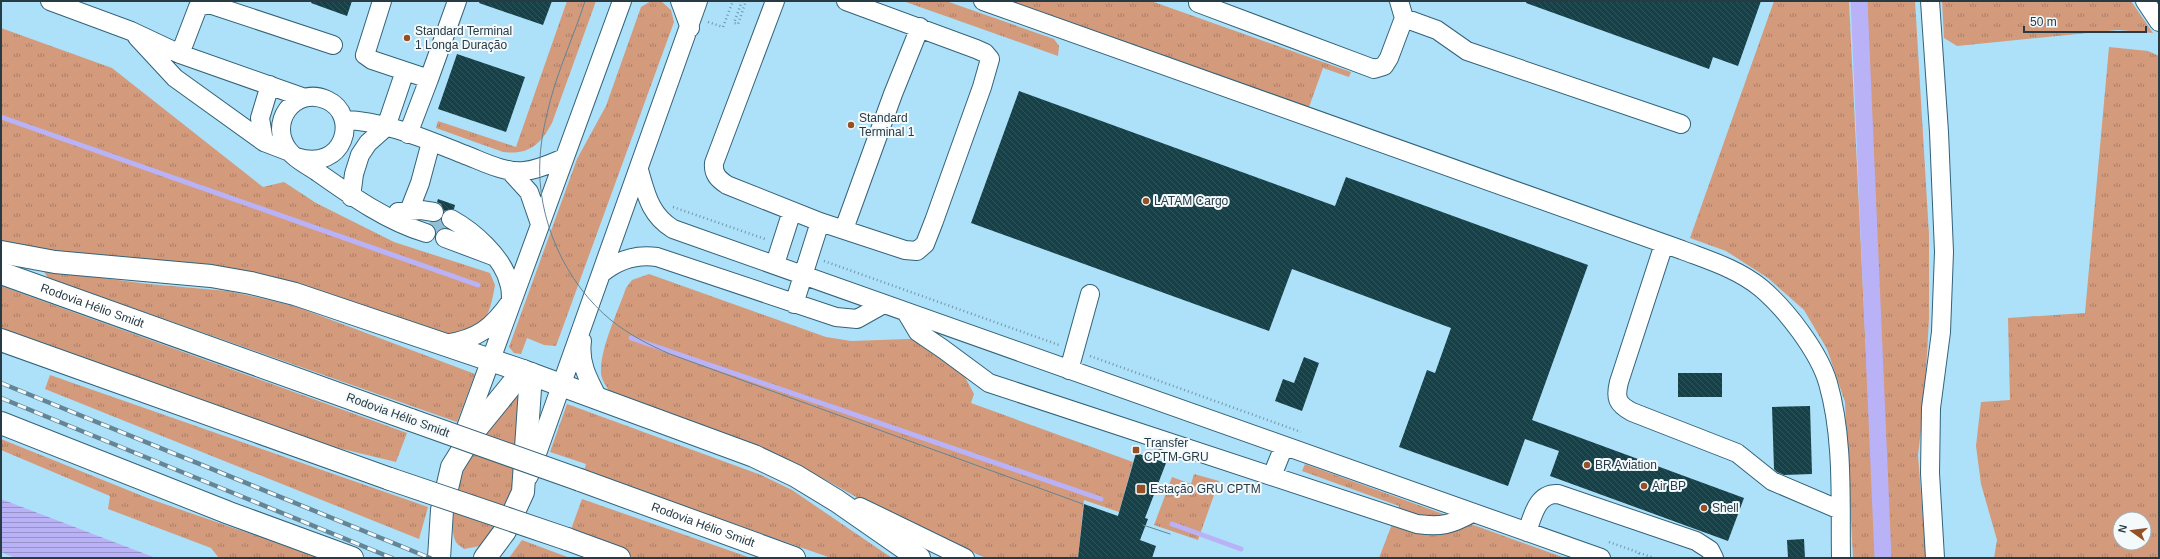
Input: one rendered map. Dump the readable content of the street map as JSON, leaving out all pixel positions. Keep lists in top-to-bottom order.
{
  "streets": {
    "main road": ["Rodovia Hélio Smidt"]
  },
  "places": {
    "other": [
      "Standard Terminal 1 Longa Duração",
      "Standard Terminal 1",
      "LATAM Cargo",
      "BR Aviation",
      "Air BP",
      "Shell"
    ],
    "transit": ["Transfer CPTM-GRU", "Estação GRU CPTM"]
  },
  "scale_bar": "50 m",
  "north": "left"
}
